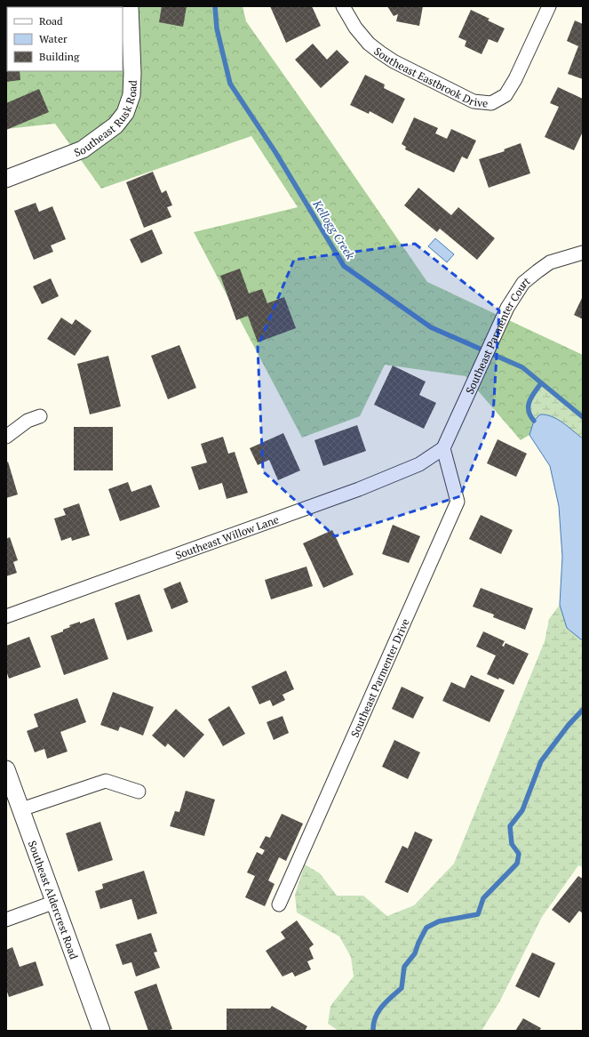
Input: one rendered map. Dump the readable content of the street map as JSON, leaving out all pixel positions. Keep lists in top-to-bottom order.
{
  "streets": {
    "street": [
      "Southeast Eastbrook Drive",
      "Southeast Rusk Road",
      "Southeast Parmenter Court",
      "Southeast Willow Lane",
      "Southeast Parmenter Drive",
      "Southeast Aldercrest Road"
    ]
  },
  "crossings": [
    ["Southeast Parmenter Court", "Southeast Willow Lane"],
    ["Southeast Parmenter Court", "Southeast Parmenter Drive"],
    ["Southeast Willow Lane", "Southeast Parmenter Drive"]
  ],
  "water": ["Kellogg Creek"],
  "legend": ["Road", "Water", "Building"]
}
